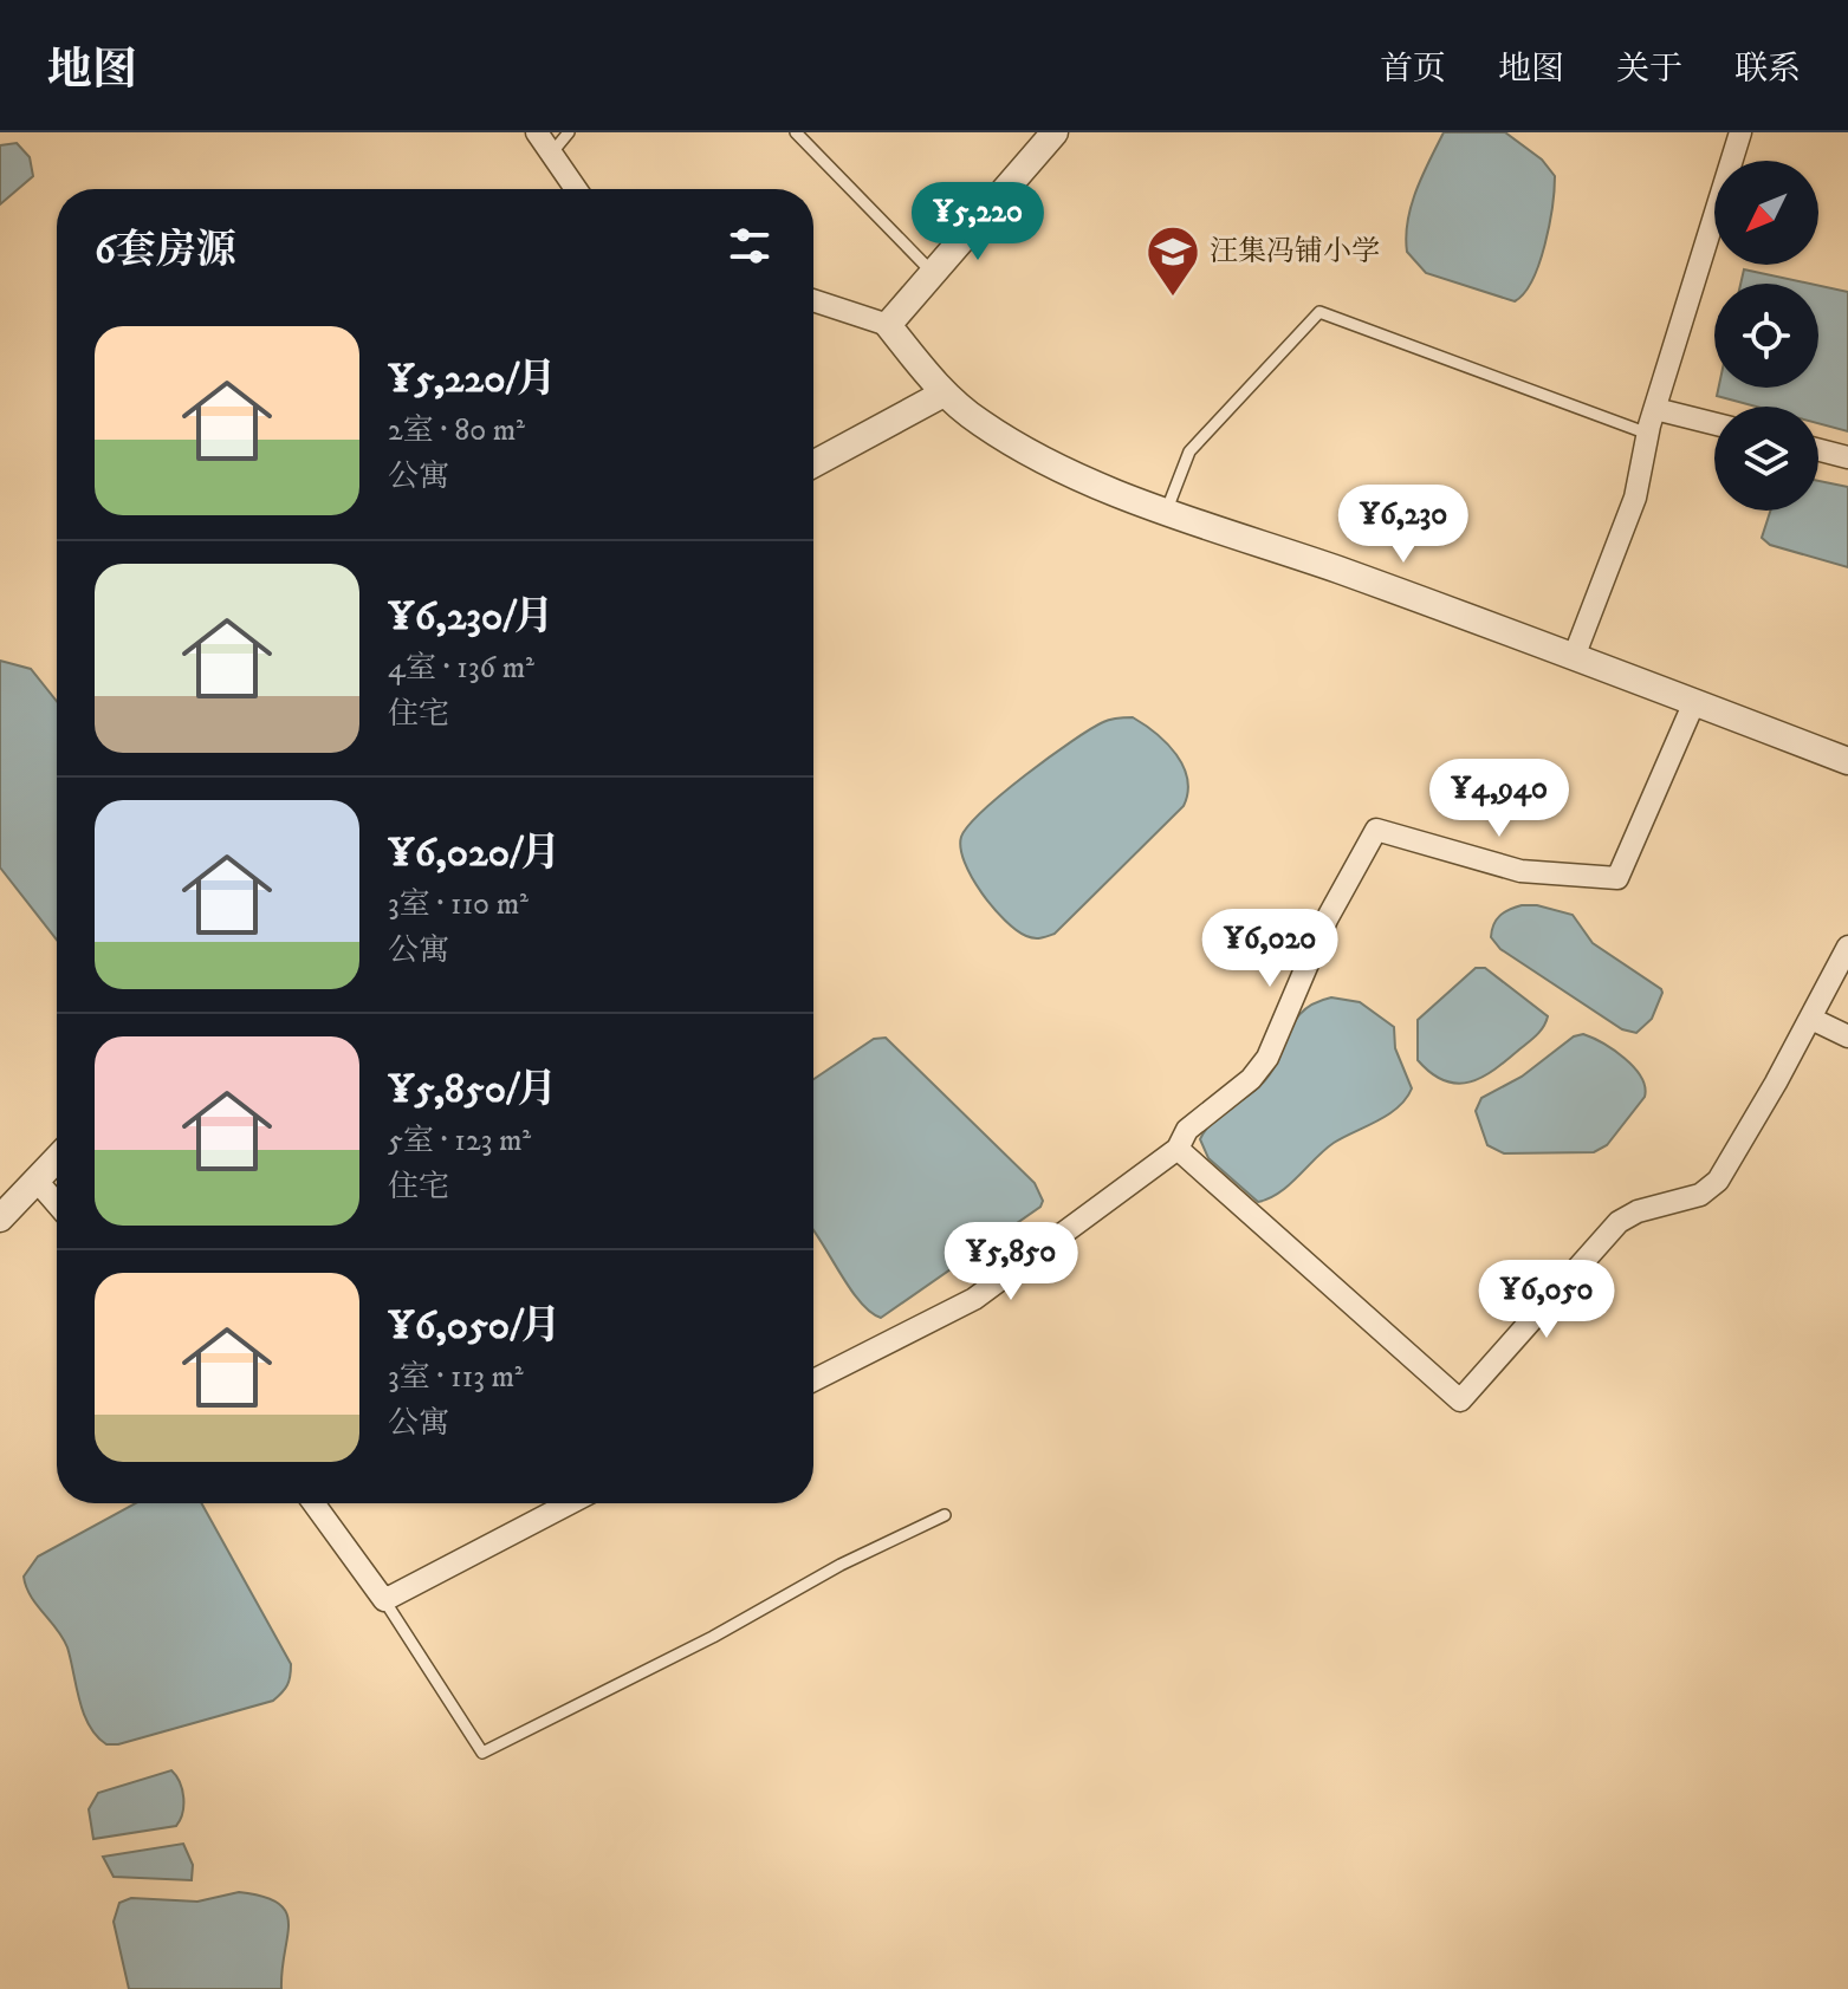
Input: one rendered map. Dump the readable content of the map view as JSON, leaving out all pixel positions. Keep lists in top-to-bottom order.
{
  "places": {
    "school or university": ["汪集冯铺小学"]
  },
  "north": "bottom left",
  "page": {
    "header": "地图",
    "nav": [
      "首页",
      "地图",
      "关于",
      "联系"
    ],
    "price": [
      "¥5,220",
      "¥6,230",
      "¥4,940",
      "¥6,020",
      "¥5,850",
      "¥6,050"
    ],
    "heading": "6套房源",
    "list": [
      {
        "name": "¥5,220/月",
        "note": "2室 · 80 m² · 公寓"
      },
      {
        "name": "¥6,230/月",
        "note": "4室 · 136 m² · 住宅"
      },
      {
        "name": "¥6,020/月",
        "note": "3室 · 110 m² · 公寓"
      },
      {
        "name": "¥5,850/月",
        "note": "5室 · 123 m² · 住宅"
      },
      {
        "name": "¥6,050/月",
        "note": "3室 · 113 m² · 公寓"
      }
    ]
  }
}
